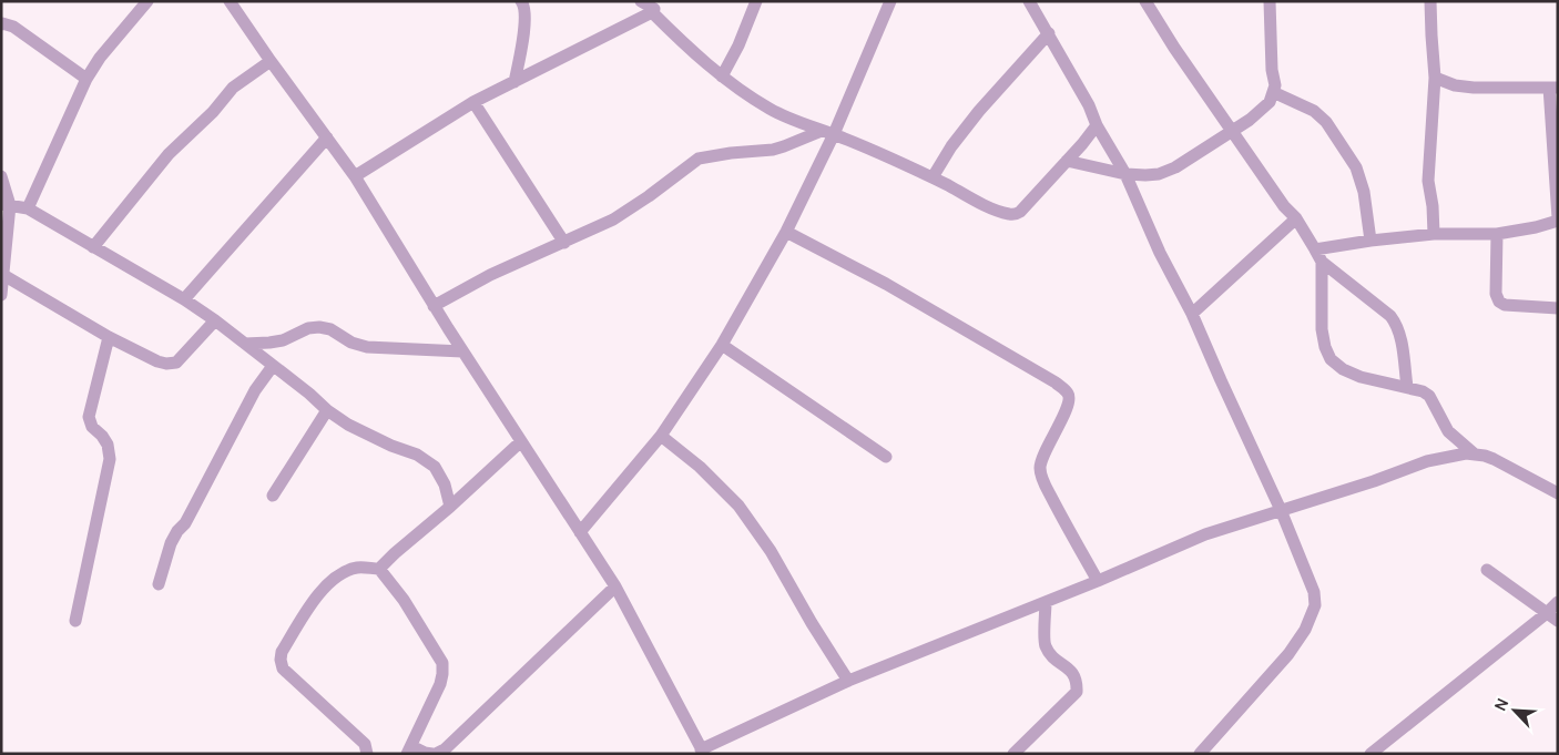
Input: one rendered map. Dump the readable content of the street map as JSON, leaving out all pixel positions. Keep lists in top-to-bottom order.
{
  "north": "top left"
}
